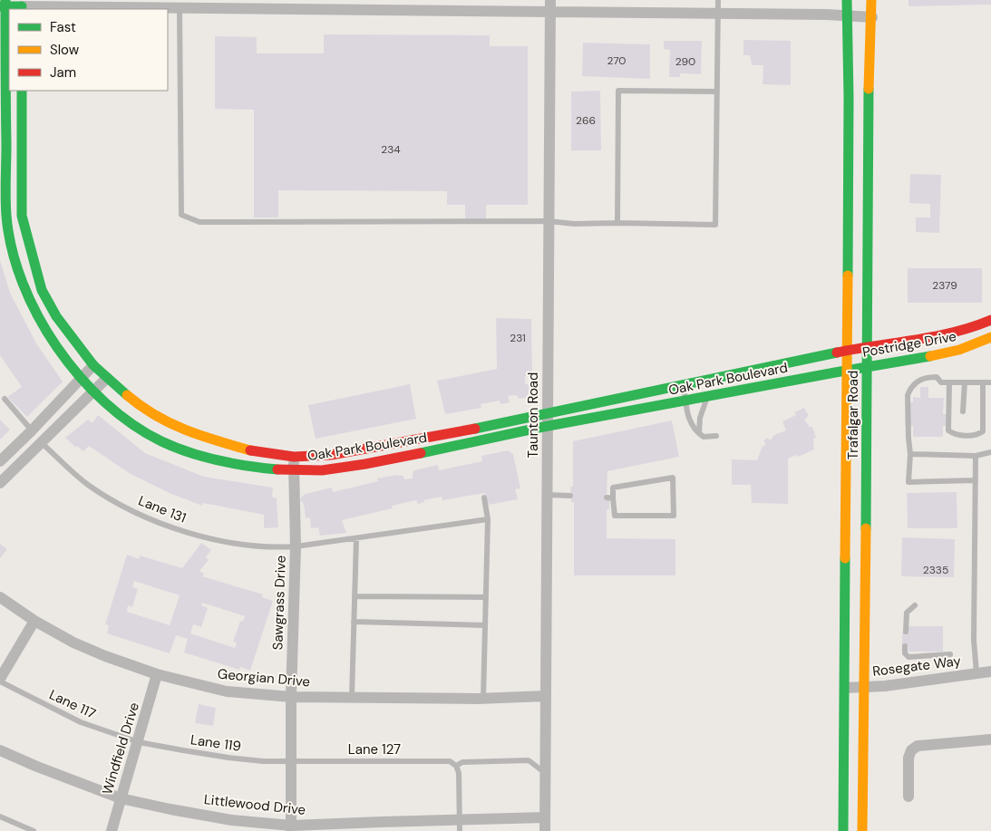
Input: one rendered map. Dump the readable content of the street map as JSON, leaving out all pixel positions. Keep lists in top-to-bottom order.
{
  "streets": {
    "street": [
      "Postridge Drive",
      "Oak Park Boulevard",
      "Taunton Road",
      "Trafalgar Road",
      "Sawgrass Drive",
      "Rosegate Way",
      "Georgian Drive",
      "Windfield Drive",
      "Littlewood Drive"
    ],
    "lane": [
      "Lane 131",
      "Lane 117",
      "Lane 119",
      "Lane 127"
    ]
  },
  "crossings": [
    ["Postridge Drive", "Oak Park Boulevard"],
    ["Postridge Drive", "Trafalgar Road"],
    ["Oak Park Boulevard", "Taunton Road"],
    ["Oak Park Boulevard", "Trafalgar Road"],
    ["Oak Park Boulevard", "Sawgrass Drive"],
    ["Taunton Road", "Georgian Drive"],
    ["Taunton Road", "Lane 127"],
    ["Taunton Road", "Littlewood Drive"],
    ["Trafalgar Road", "Rosegate Way"],
    ["Lane 131", "Sawgrass Drive"],
    ["Sawgrass Drive", "Georgian Drive"],
    ["Sawgrass Drive", "Lane 119"],
    ["Sawgrass Drive", "Lane 127"],
    ["Sawgrass Drive", "Littlewood Drive"],
    ["Georgian Drive", "Windfield Drive"],
    ["Lane 117", "Lane 119"],
    ["Lane 117", "Windfield Drive"],
    ["Lane 119", "Windfield Drive"],
    ["Lane 119", "Lane 127"],
    ["Windfield Drive", "Littlewood Drive"]
  ],
  "house_numbers": [
    "270",
    "290",
    "266",
    "234",
    "2379",
    "231",
    "2335"
  ],
  "legend": ["Fast", "Slow", "Jam"]
}
